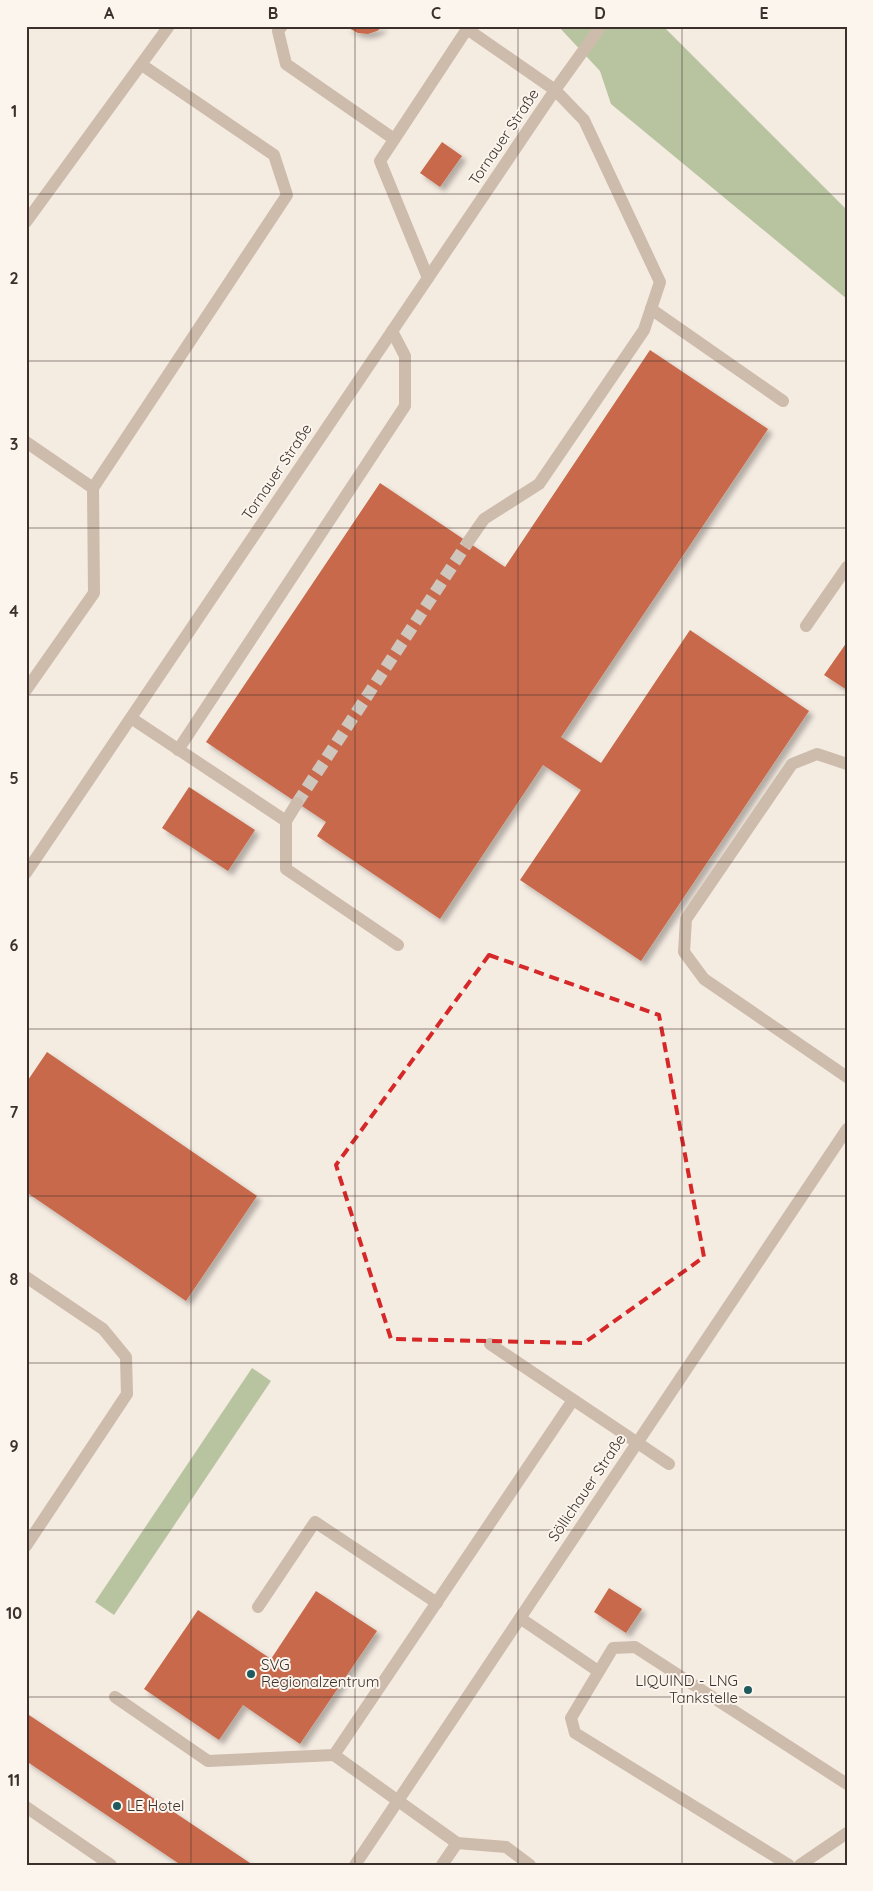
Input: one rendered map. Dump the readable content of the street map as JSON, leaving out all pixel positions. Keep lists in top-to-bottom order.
{
  "streets": {
    "street": ["Tornauer Straße", "Söllichauer Straße"]
  },
  "places": ["SVG Regionalzentrum", "LIQUIND - LNG Tankstelle", "LE Hotel"],
  "grid": {
    "columns": [
      "A",
      "B",
      "C",
      "D",
      "E"
    ],
    "rows": [
      "1",
      "2",
      "3",
      "4",
      "5",
      "6",
      "7",
      "8",
      "9",
      "10",
      "11"
    ]
  }
}
